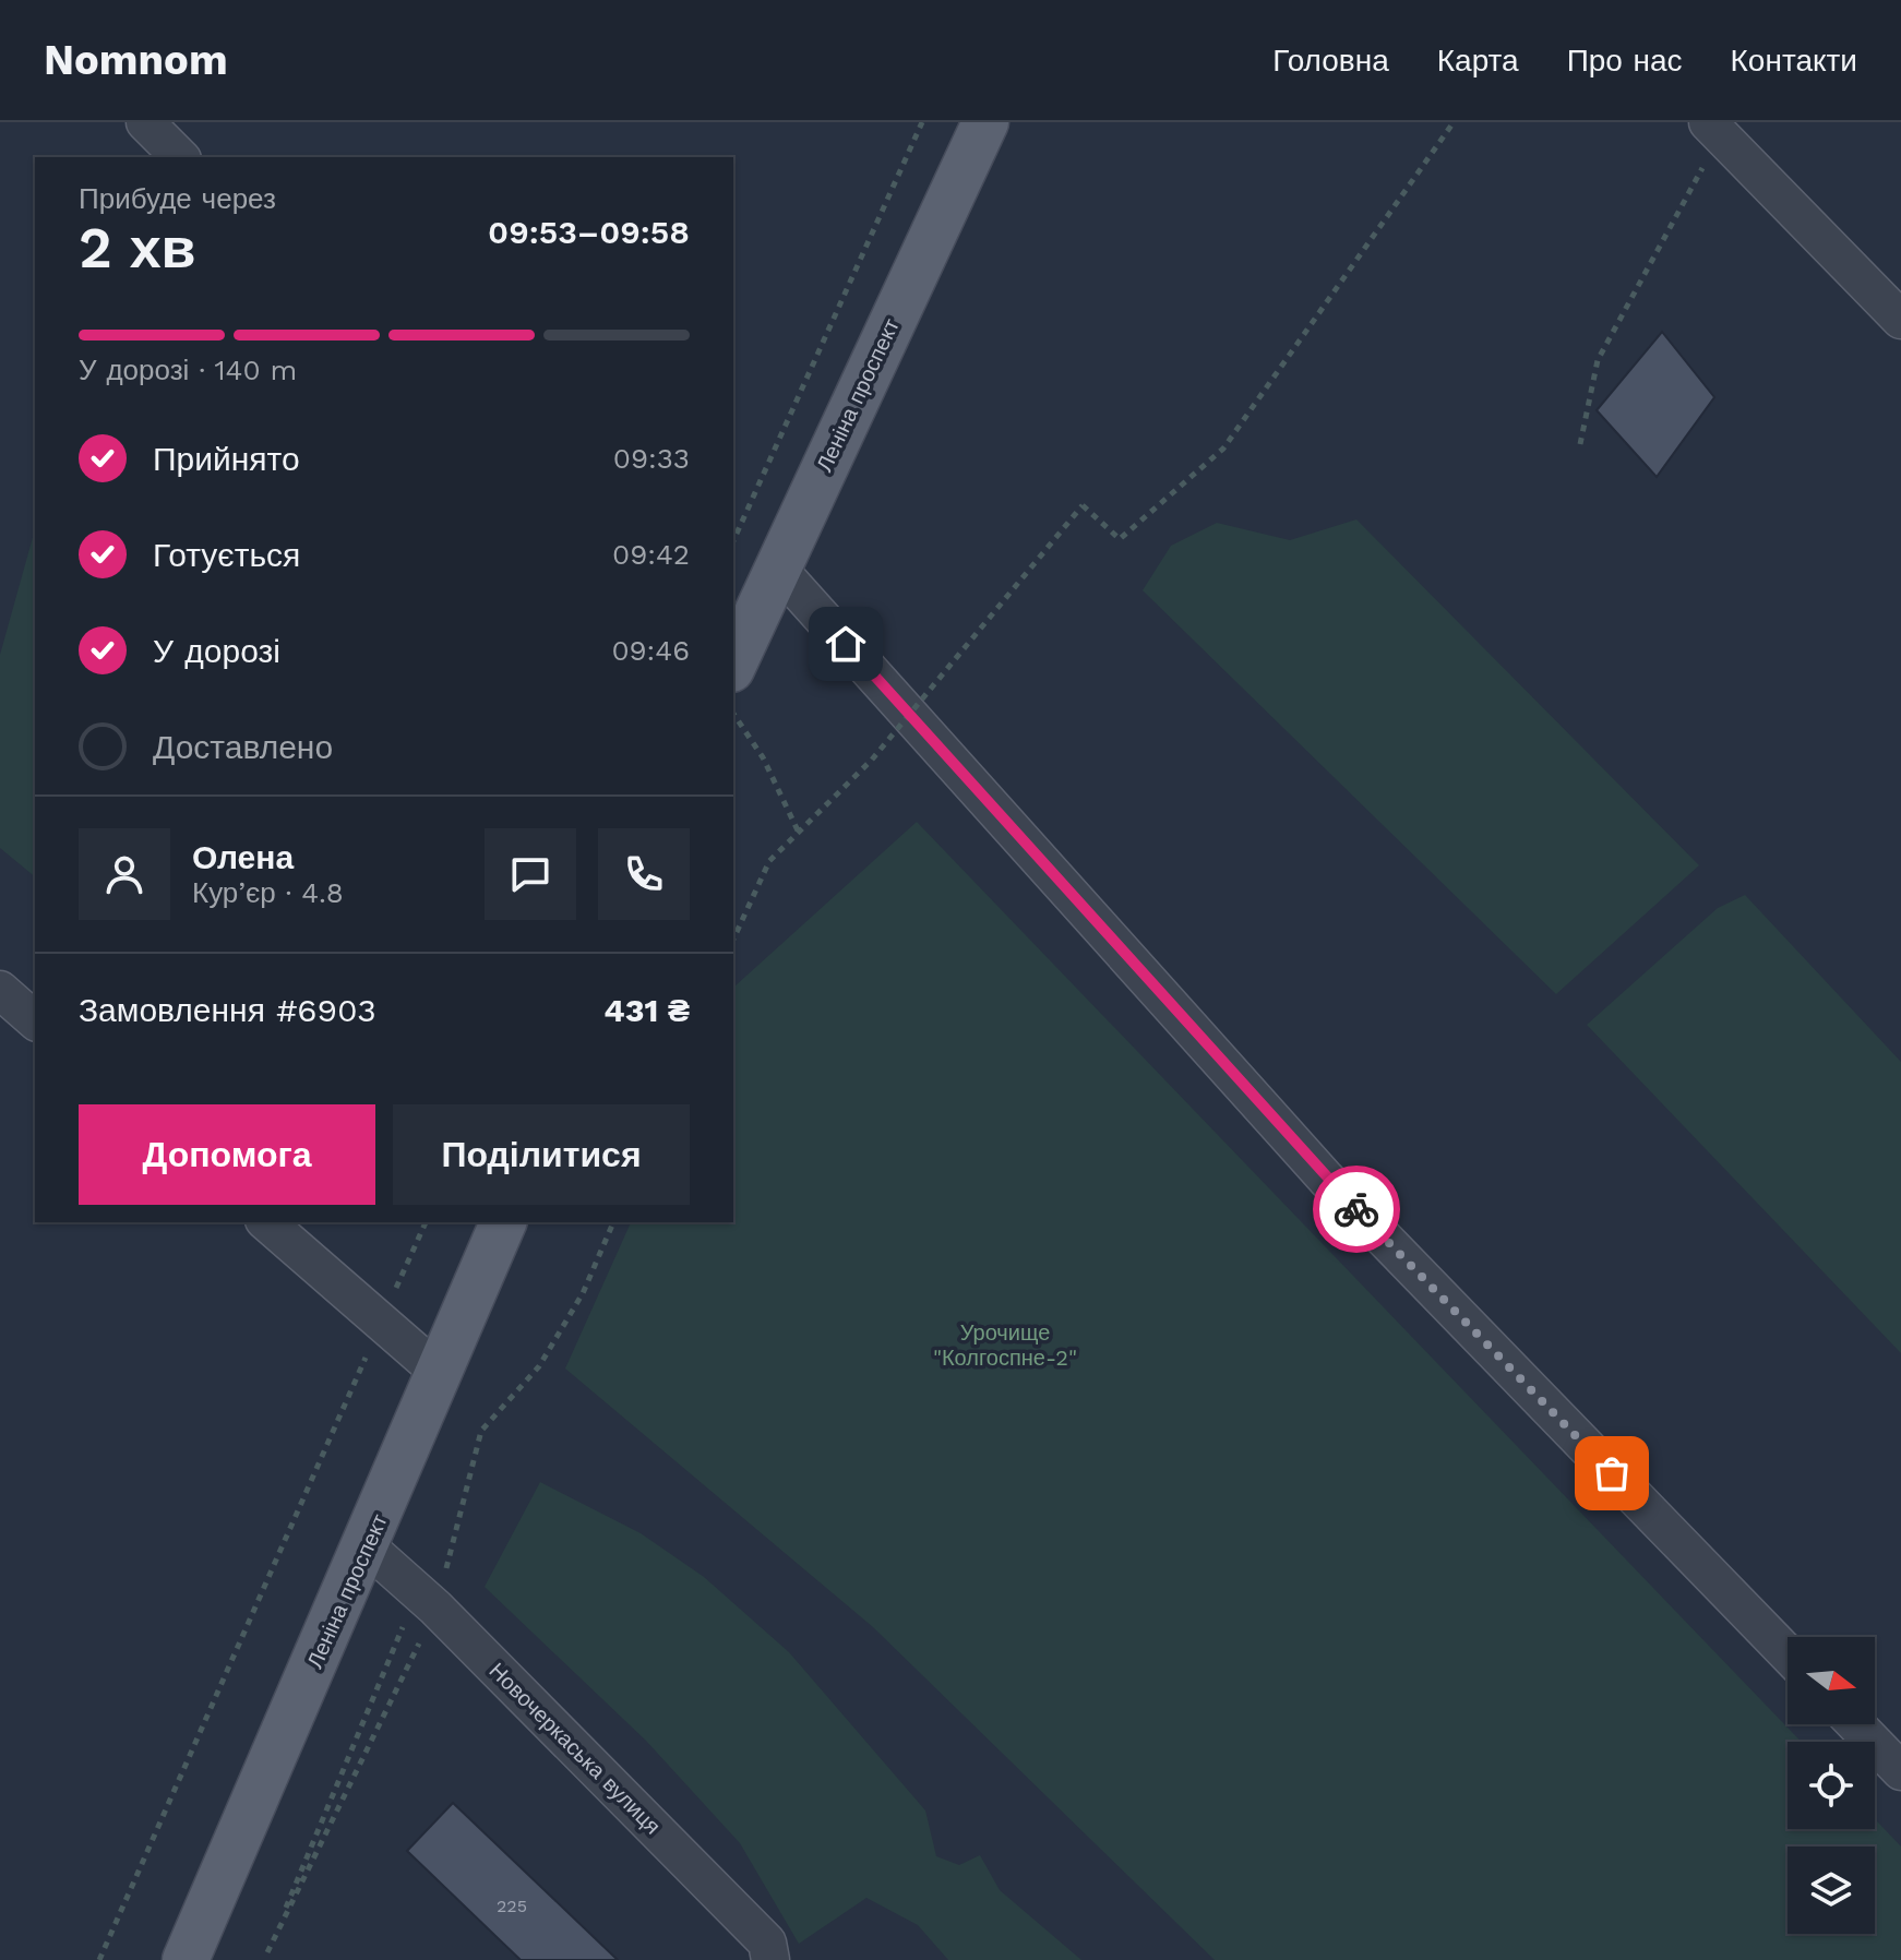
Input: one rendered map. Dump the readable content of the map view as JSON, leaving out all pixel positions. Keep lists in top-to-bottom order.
{
  "streets": {
    "main road": ["Леніна проспект"],
    "street": ["Новочеркаська вулиця"]
  },
  "crossings": [
    ["Леніна проспект", "Новочеркаська вулиця"]
  ],
  "parks": ["Урочище \"Колгоспне-2\""],
  "house_numbers": ["225"],
  "north": "right",
  "page": {
    "header": "Nomnom",
    "nav": [
      "Головна",
      "Карта",
      "Про нас",
      "Контакти"
    ],
    "heading": ["2 хв", "Прибуде через", "09:53–09:58"],
    "panel": [
      "Олена",
      "Кур’єр · 4.8",
      "Замовлення #6903",
      "431 ₴"
    ],
    "bar": "У дорозі · 140 m",
    "list": [
      ["Прийнято", "09:33"],
      ["Готується", "09:42"],
      ["У дорозі", "09:46"],
      "Доставлено"
    ],
    "buttons": ["Допомога", "Поділитися"]
  }
}
